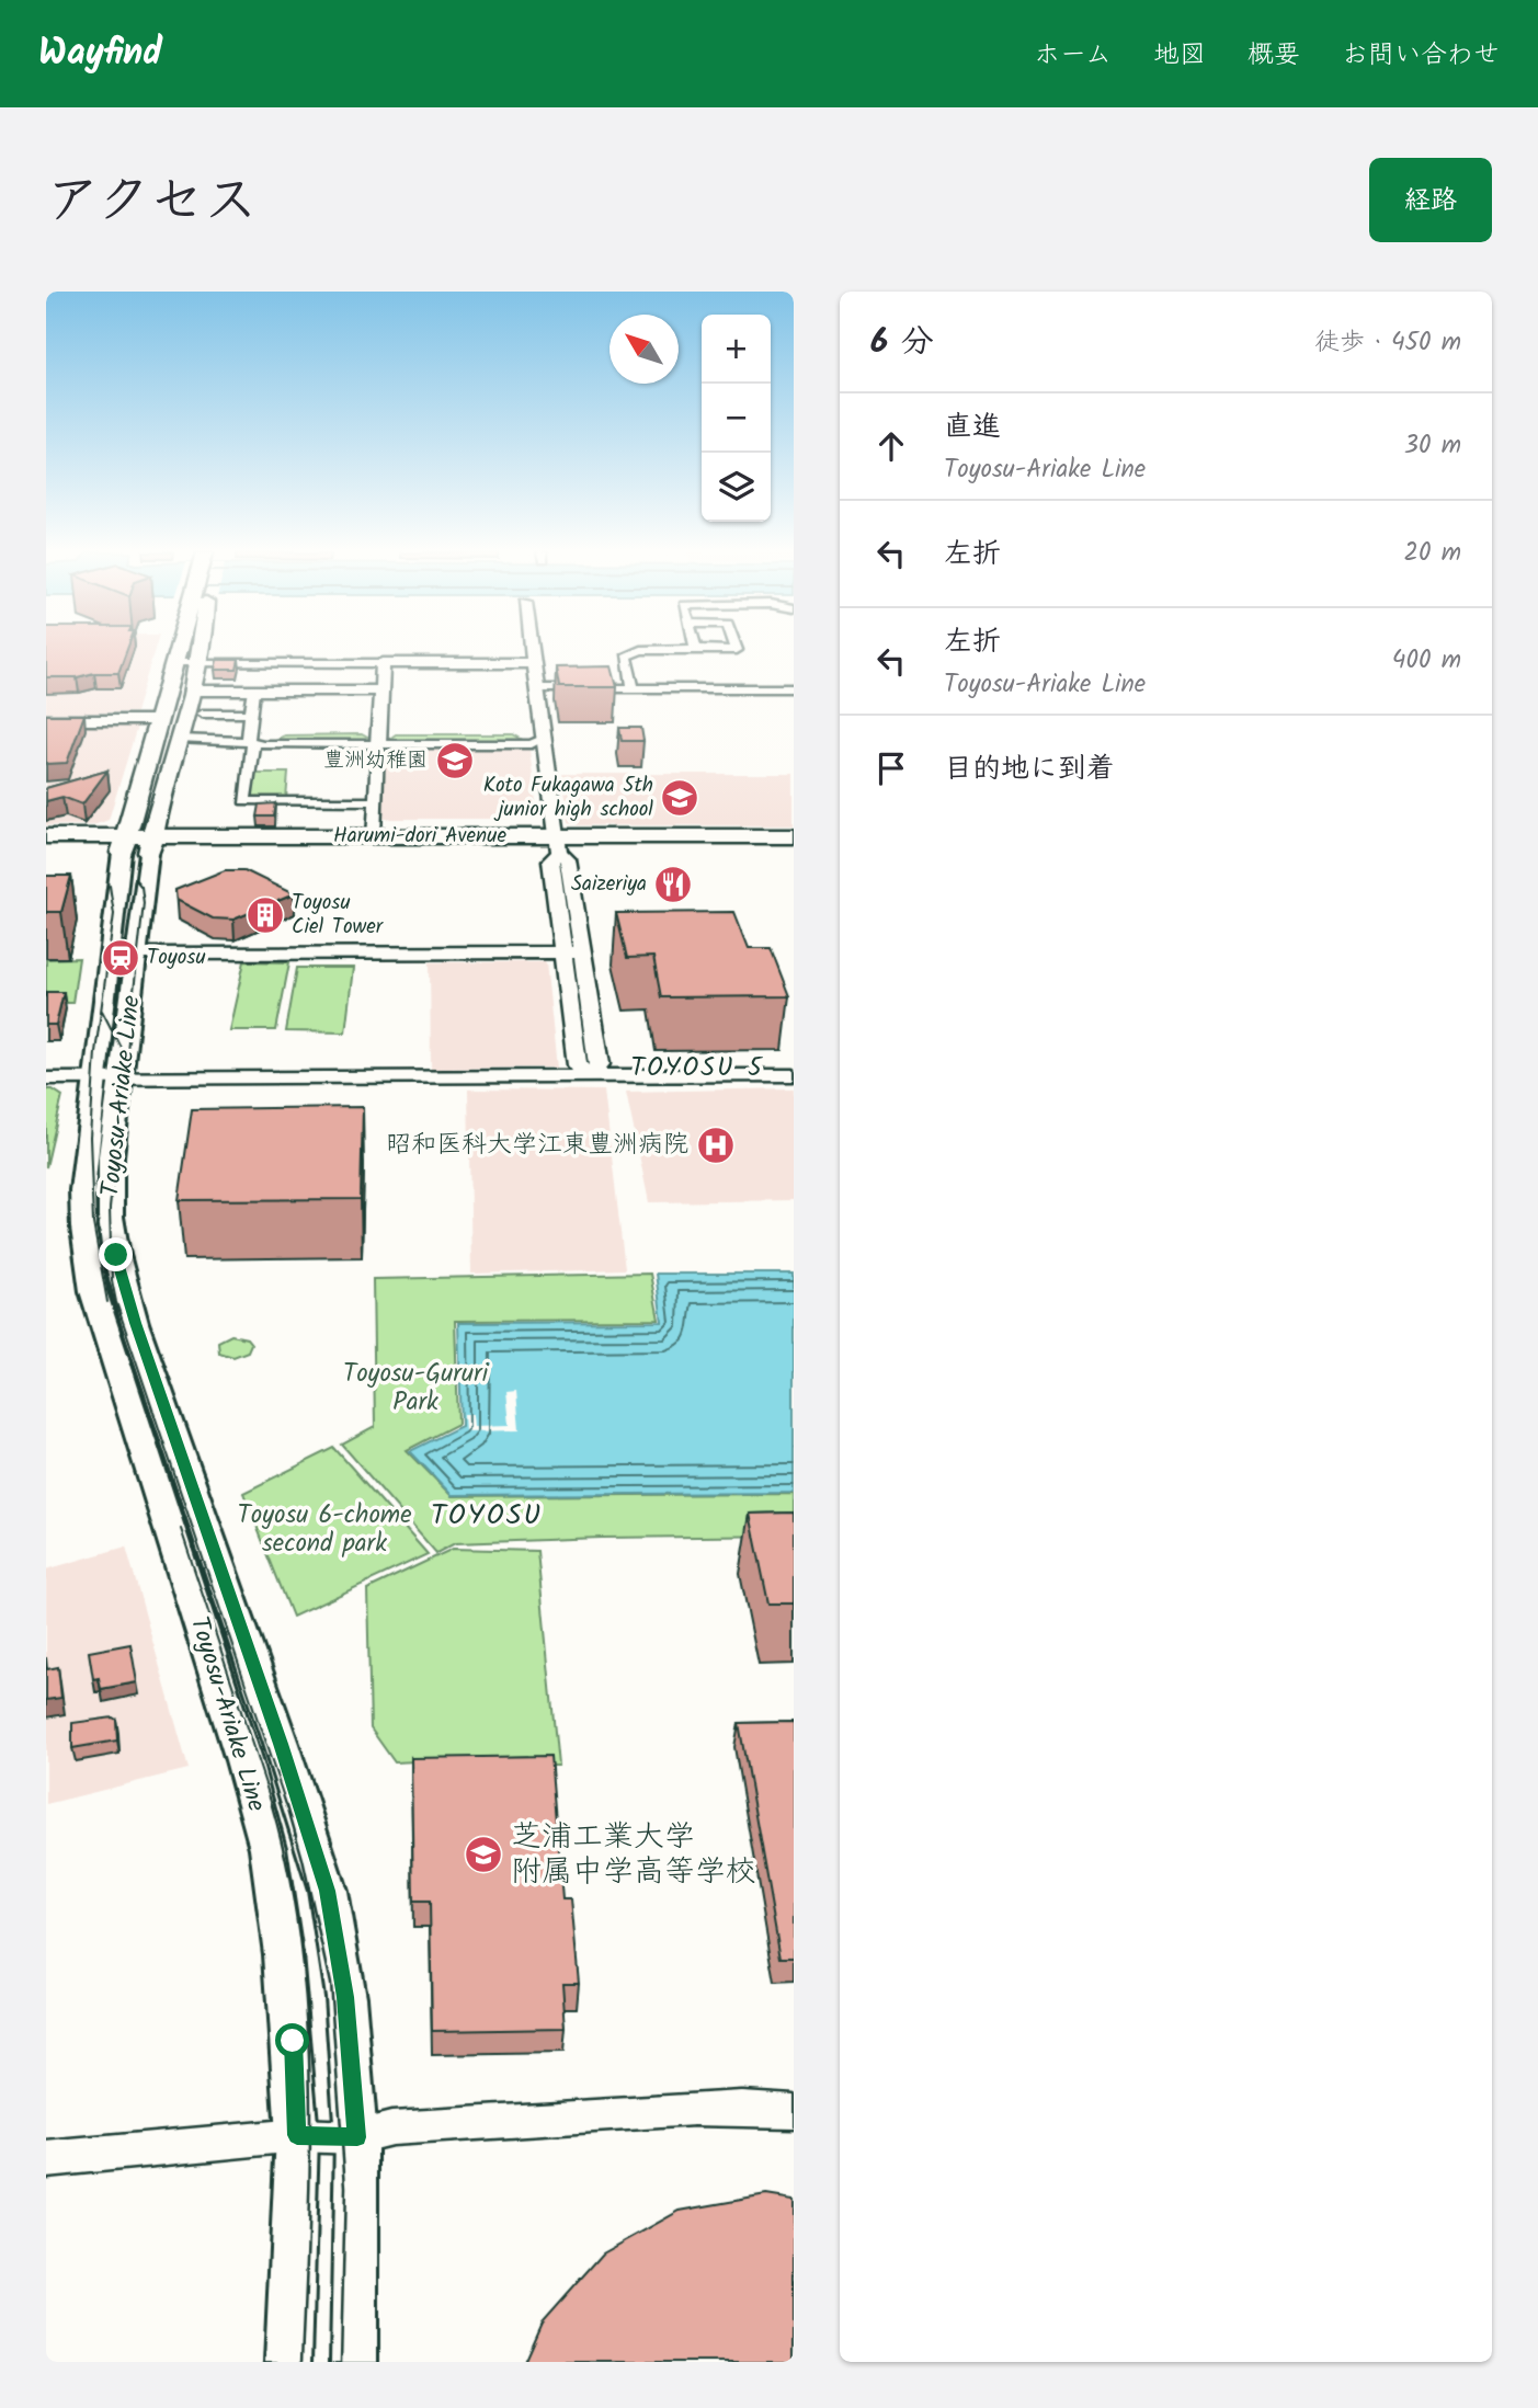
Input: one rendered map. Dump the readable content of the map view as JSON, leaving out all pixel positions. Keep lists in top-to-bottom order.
{
  "streets": {
    "main road": ["Harumi-dori Avenue", "Toyosu-Ariake Line"]
  },
  "crossings": [
    ["Harumi-dori Avenue", "Toyosu-Ariake Line"]
  ],
  "districts": ["TOYOSU 5", "TOYOSU"],
  "parks": ["Toyosu-Gururi Park", "Toyosu 6-chome second park"],
  "places": {
    "school or university": ["豊洲幼稚園", "Koto Fukagawa 5th junior high school", "芝浦工業大学 附属中学高等学校"],
    "restaurant": ["Saizeriya"],
    "building": ["Toyosu Ciel Tower"],
    "station": ["Toyosu"],
    "hospital": ["昭和医科大学江東豊洲病院"]
  },
  "north": "top left",
  "page": {
    "header": "Wayfind",
    "nav": [
      "ホーム",
      "地図",
      "概要",
      "お問い合わせ"
    ],
    "title": "アクセス",
    "buttons": "経路",
    "heading": ["6 分", "徒歩 · 450 m"],
    "map_buttons": ["+", "−"],
    "list": [
      ["直進", "Toyosu-Ariake Line", "30 m"],
      ["左折", "20 m"],
      ["左折", "Toyosu-Ariake Line", "400 m"],
      "目的地に到着"
    ]
  }
}
